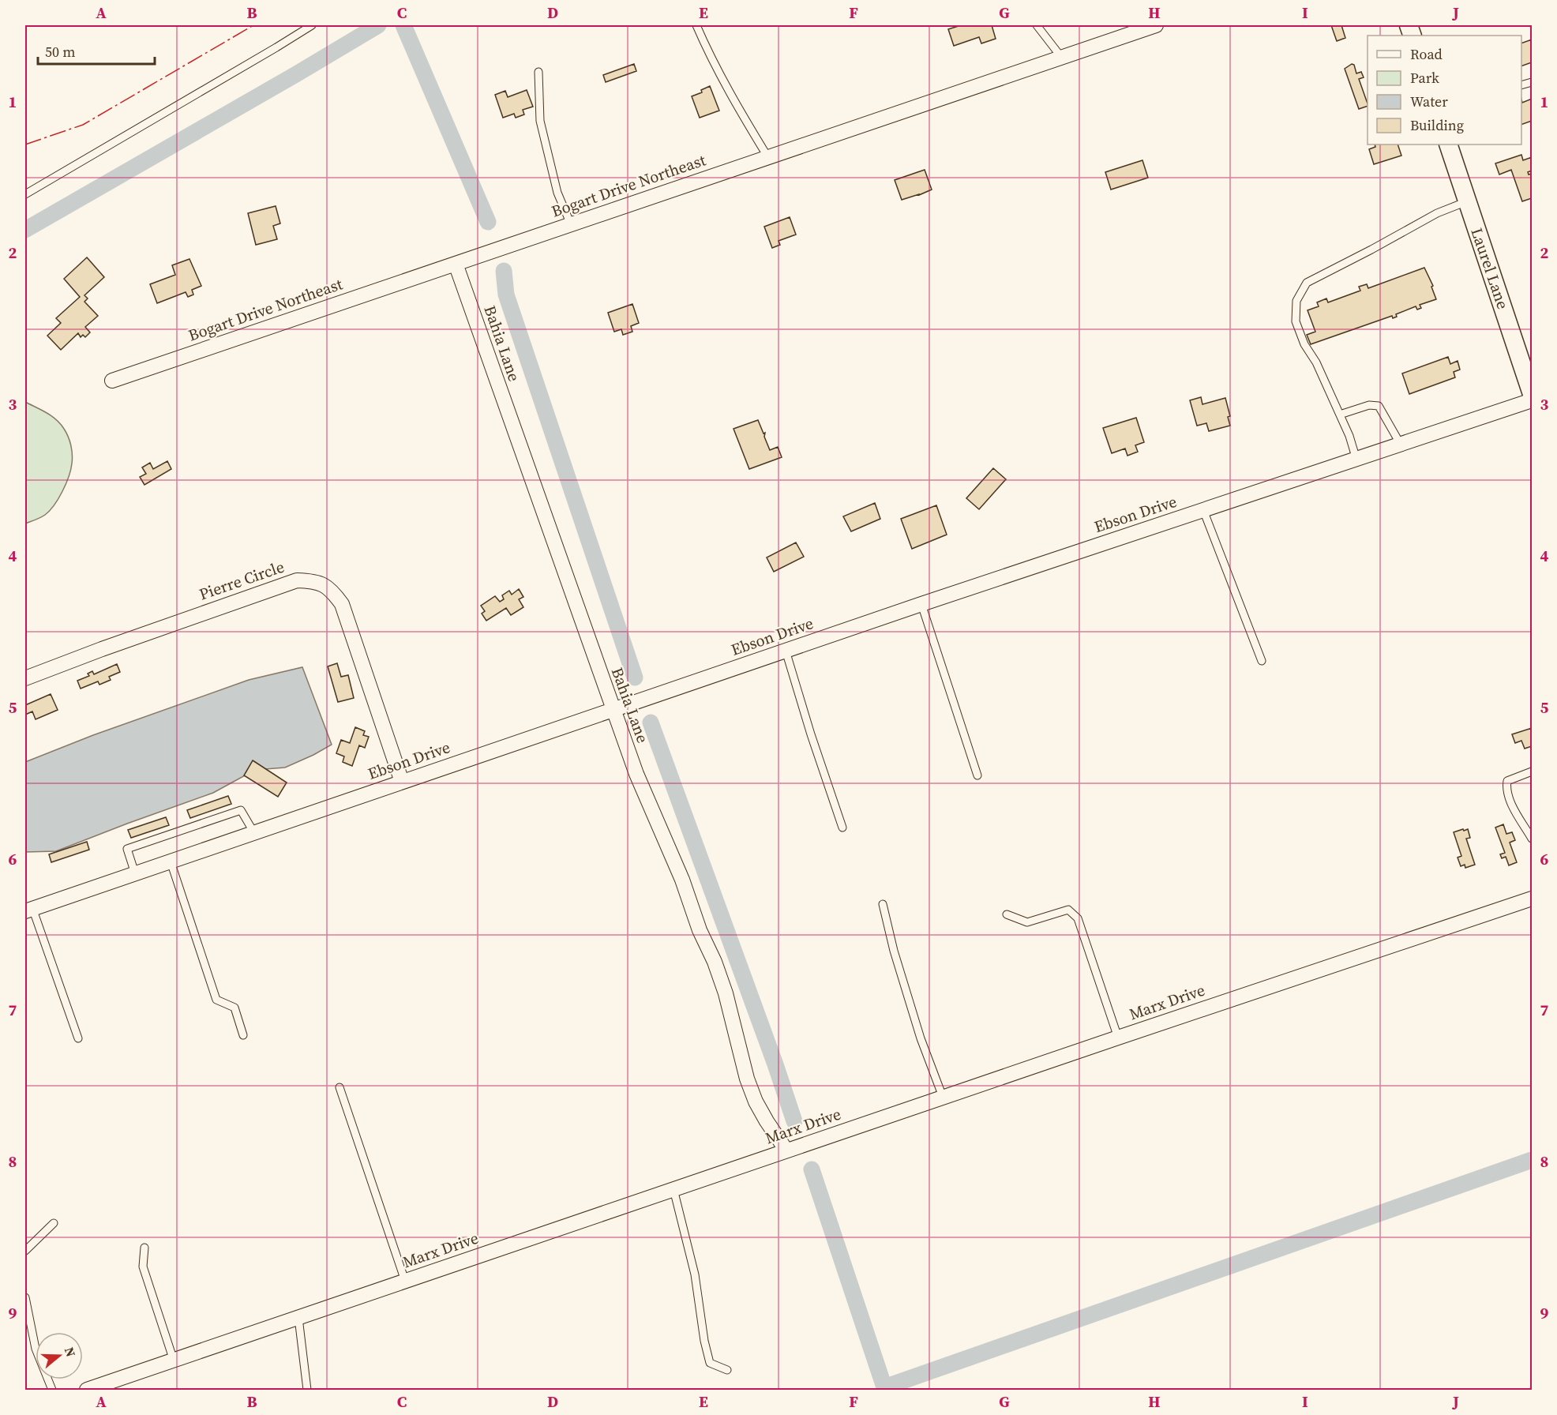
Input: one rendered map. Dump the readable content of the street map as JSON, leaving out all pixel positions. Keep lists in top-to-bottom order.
{
  "streets": {
    "street": [
      "Bogart Drive Northeast",
      "Laurel Lane",
      "Bahia Lane",
      "Ebson Drive",
      "Pierre Circle",
      "Marx Drive"
    ]
  },
  "crossings": [
    ["Bogart Drive Northeast", "Bahia Lane"],
    ["Bahia Lane", "Ebson Drive"],
    ["Bahia Lane", "Marx Drive"],
    ["Ebson Drive", "Pierre Circle"]
  ],
  "legend": [
    "Road",
    "Park",
    "Water",
    "Building"
  ],
  "scale_bar": "50 m",
  "north": "right",
  "grid": {
    "columns": [
      "A",
      "B",
      "C",
      "D",
      "E",
      "F",
      "G",
      "H",
      "I",
      "J"
    ],
    "rows": [
      "1",
      "2",
      "3",
      "4",
      "5",
      "6",
      "7",
      "8",
      "9"
    ]
  }
}
